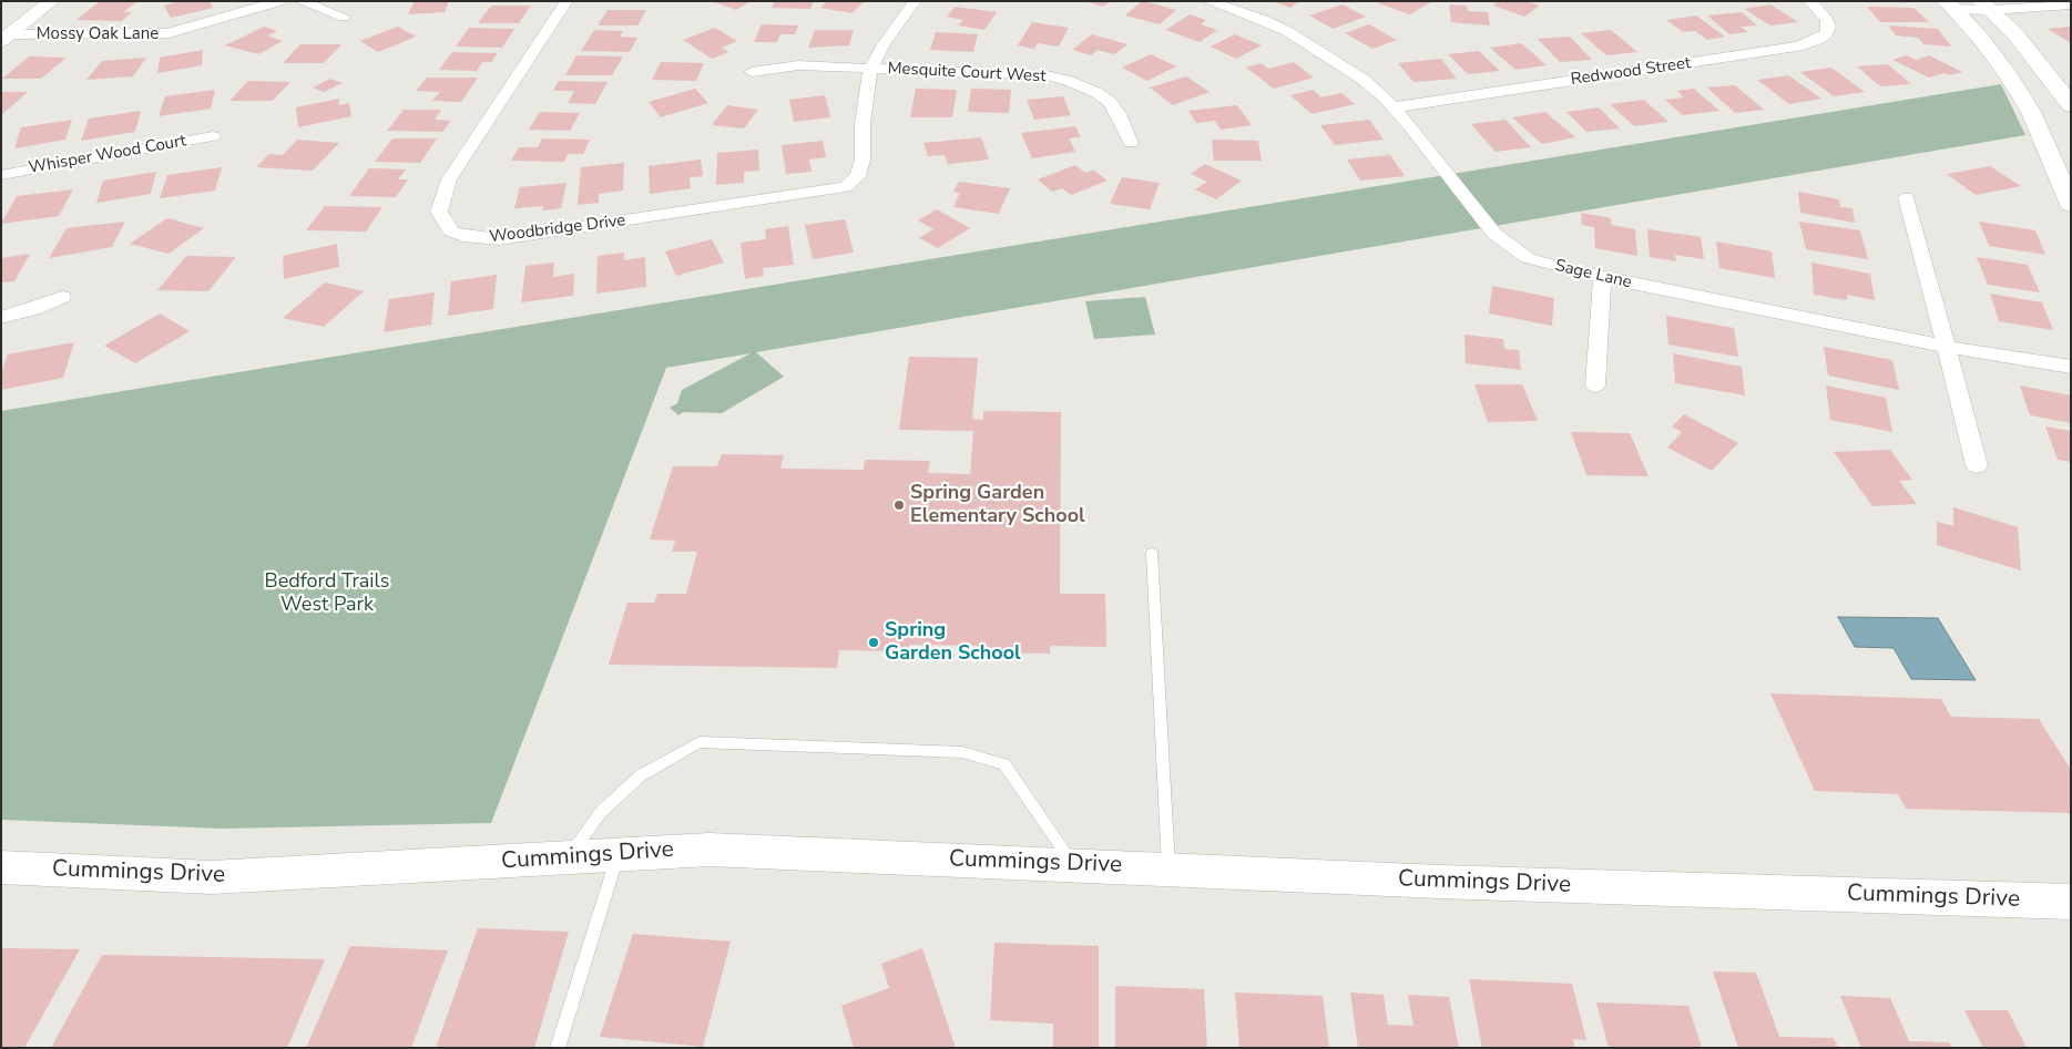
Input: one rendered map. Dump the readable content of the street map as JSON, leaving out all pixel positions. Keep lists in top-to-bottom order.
{
  "streets": {
    "street": [
      "Mossy Oak Lane",
      "Redwood Street",
      "Mesquite Court West",
      "Whisper Wood Court",
      "Woodbridge Drive",
      "Sage Lane",
      "Cummings Drive"
    ]
  },
  "crossings": [
    ["Redwood Street", "Sage Lane"],
    ["Mesquite Court West", "Woodbridge Drive"]
  ],
  "parks": ["Bedford Trails West Park"],
  "places": ["Spring Garden Elementary School", "Spring Garden School"]
}
